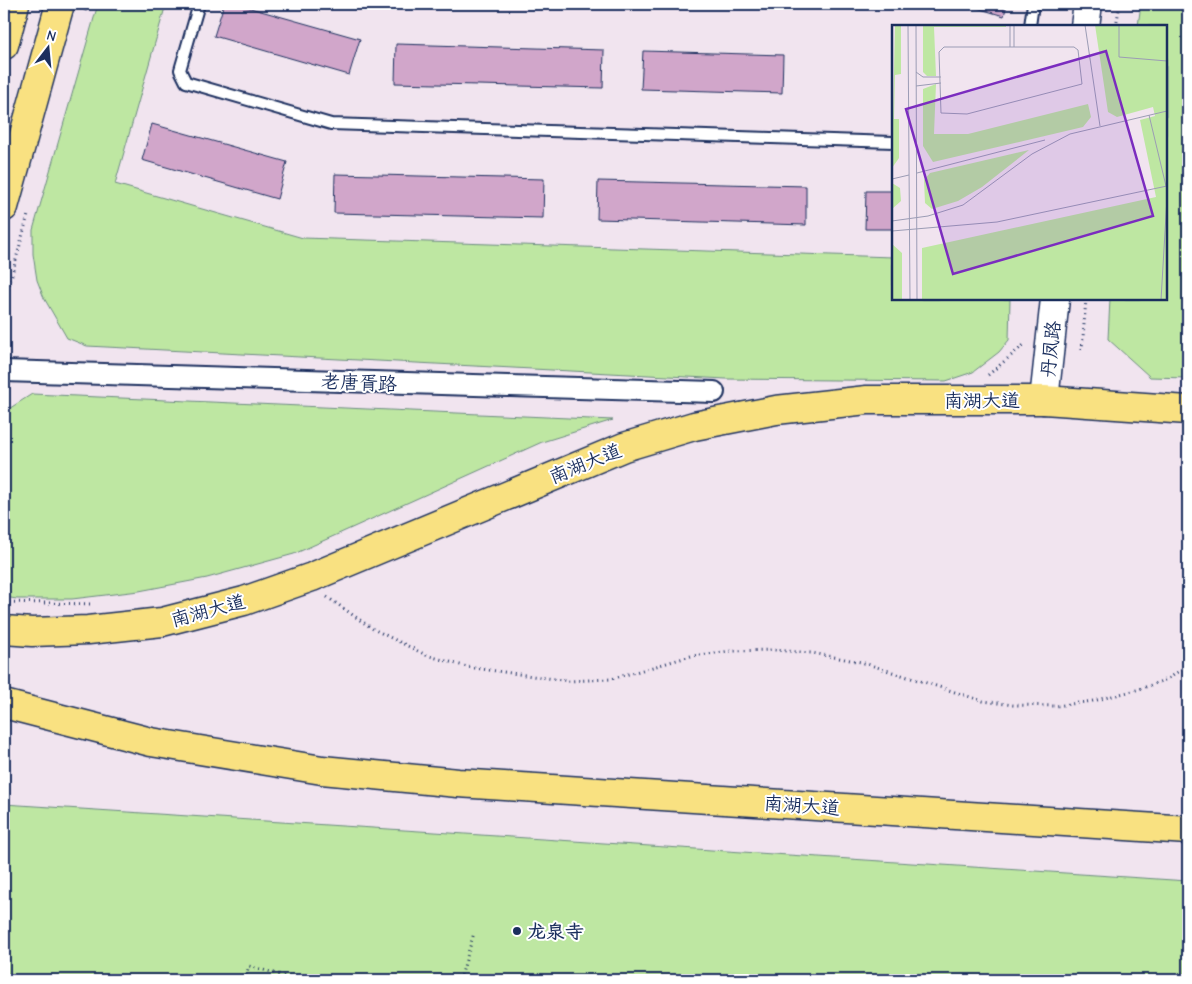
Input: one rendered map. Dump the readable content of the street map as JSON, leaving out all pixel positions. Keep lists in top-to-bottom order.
{
  "streets": {
    "main road": ["丹凤路", "南湖大道"],
    "street": ["老唐胥路"]
  },
  "crossings": [
    ["丹凤路", "南湖大道"]
  ],
  "places": ["龙泉寺"],
  "north": "top"
}
